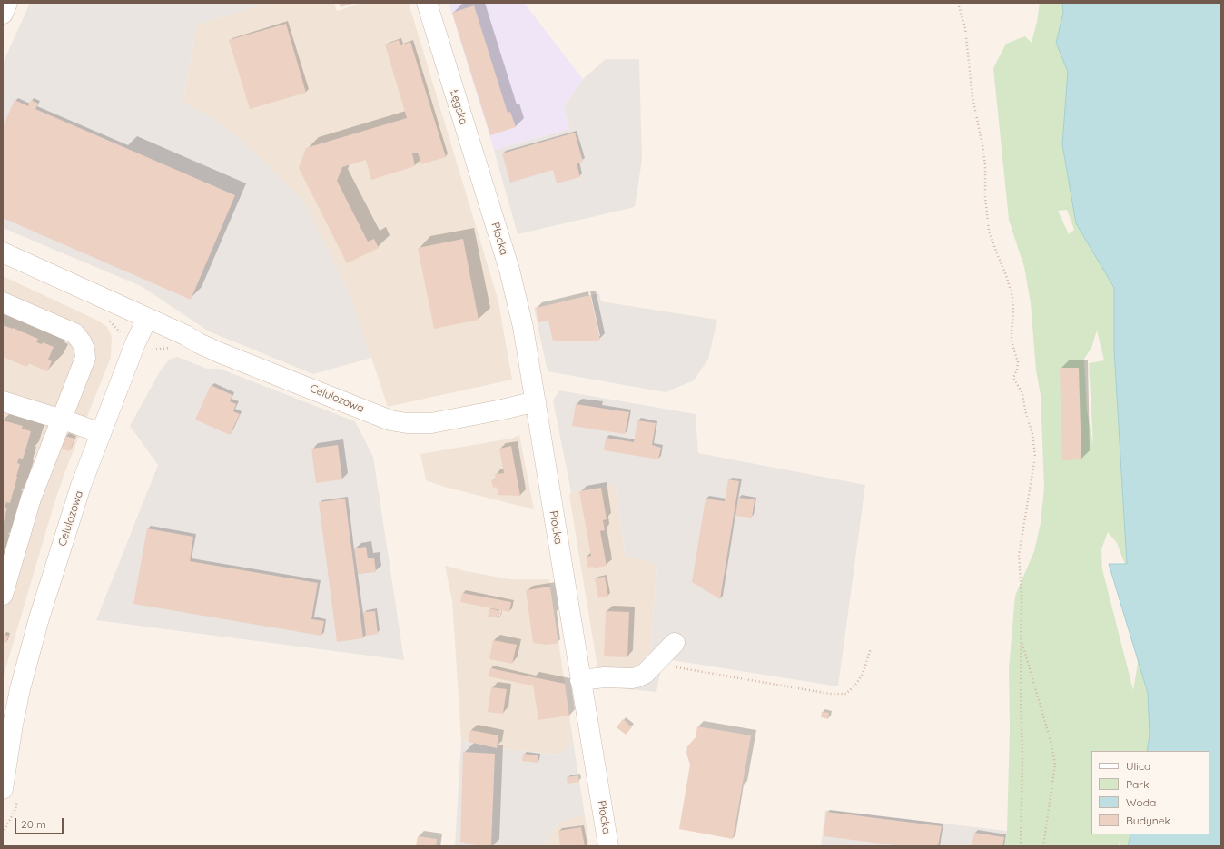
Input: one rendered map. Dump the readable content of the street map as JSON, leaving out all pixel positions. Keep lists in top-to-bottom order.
{
  "streets": {
    "street": ["Łęgska", "Płocka", "Celulozowa"]
  },
  "crossings": [
    ["Łęgska", "Płocka"],
    ["Płocka", "Celulozowa"]
  ],
  "legend": [
    "Ulica",
    "Park",
    "Woda",
    "Budynek"
  ],
  "scale_bar": "20 m"
}
